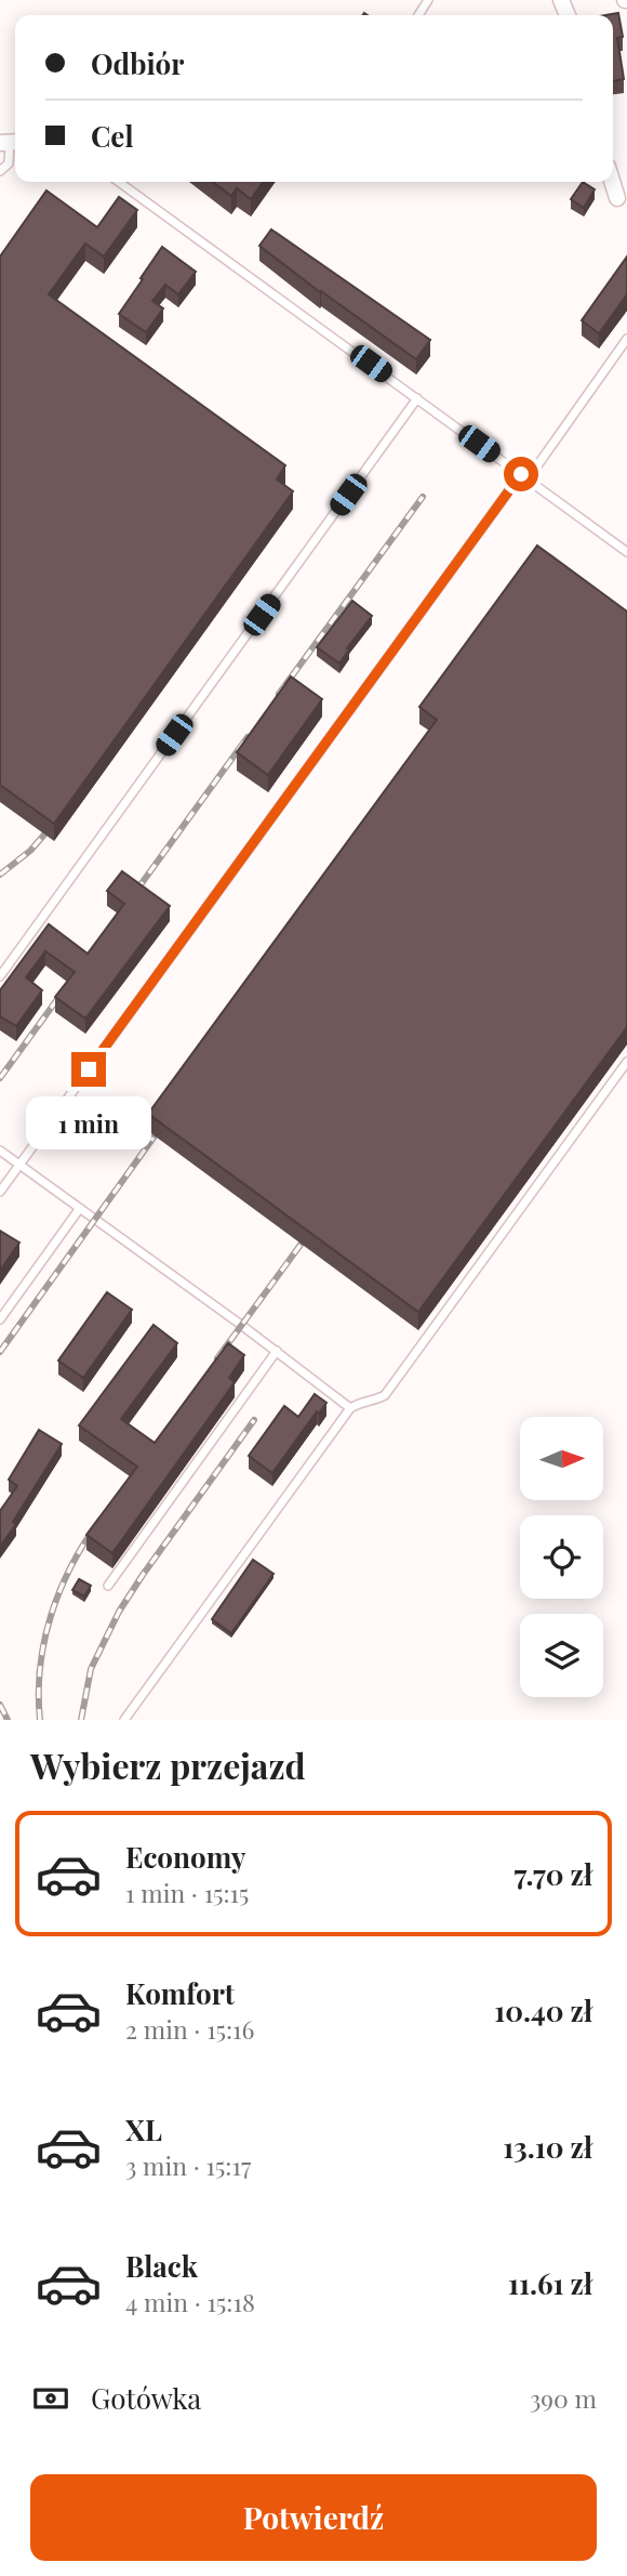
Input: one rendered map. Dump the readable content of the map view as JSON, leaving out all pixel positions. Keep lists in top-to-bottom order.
{
  "north": "right",
  "page": {
    "banner": ["Odbiór", "Cel"],
    "bubble": "1 min",
    "heading": "Wybierz przejazd",
    "list": [
      {
        "name": "Economy",
        "note": "1 min · 15:15",
        "value": "7.70 zł"
      },
      {
        "name": "Komfort",
        "note": "2 min · 15:16",
        "value": "10.40 zł"
      },
      {
        "name": "XL",
        "note": "3 min · 15:17",
        "value": "13.10 zł"
      },
      {
        "name": "Black",
        "note": "4 min · 15:18",
        "value": "11.61 zł"
      }
    ],
    "pay": ["Gotówka", "390 m"],
    "buttons": "Potwierdź"
  }
}
